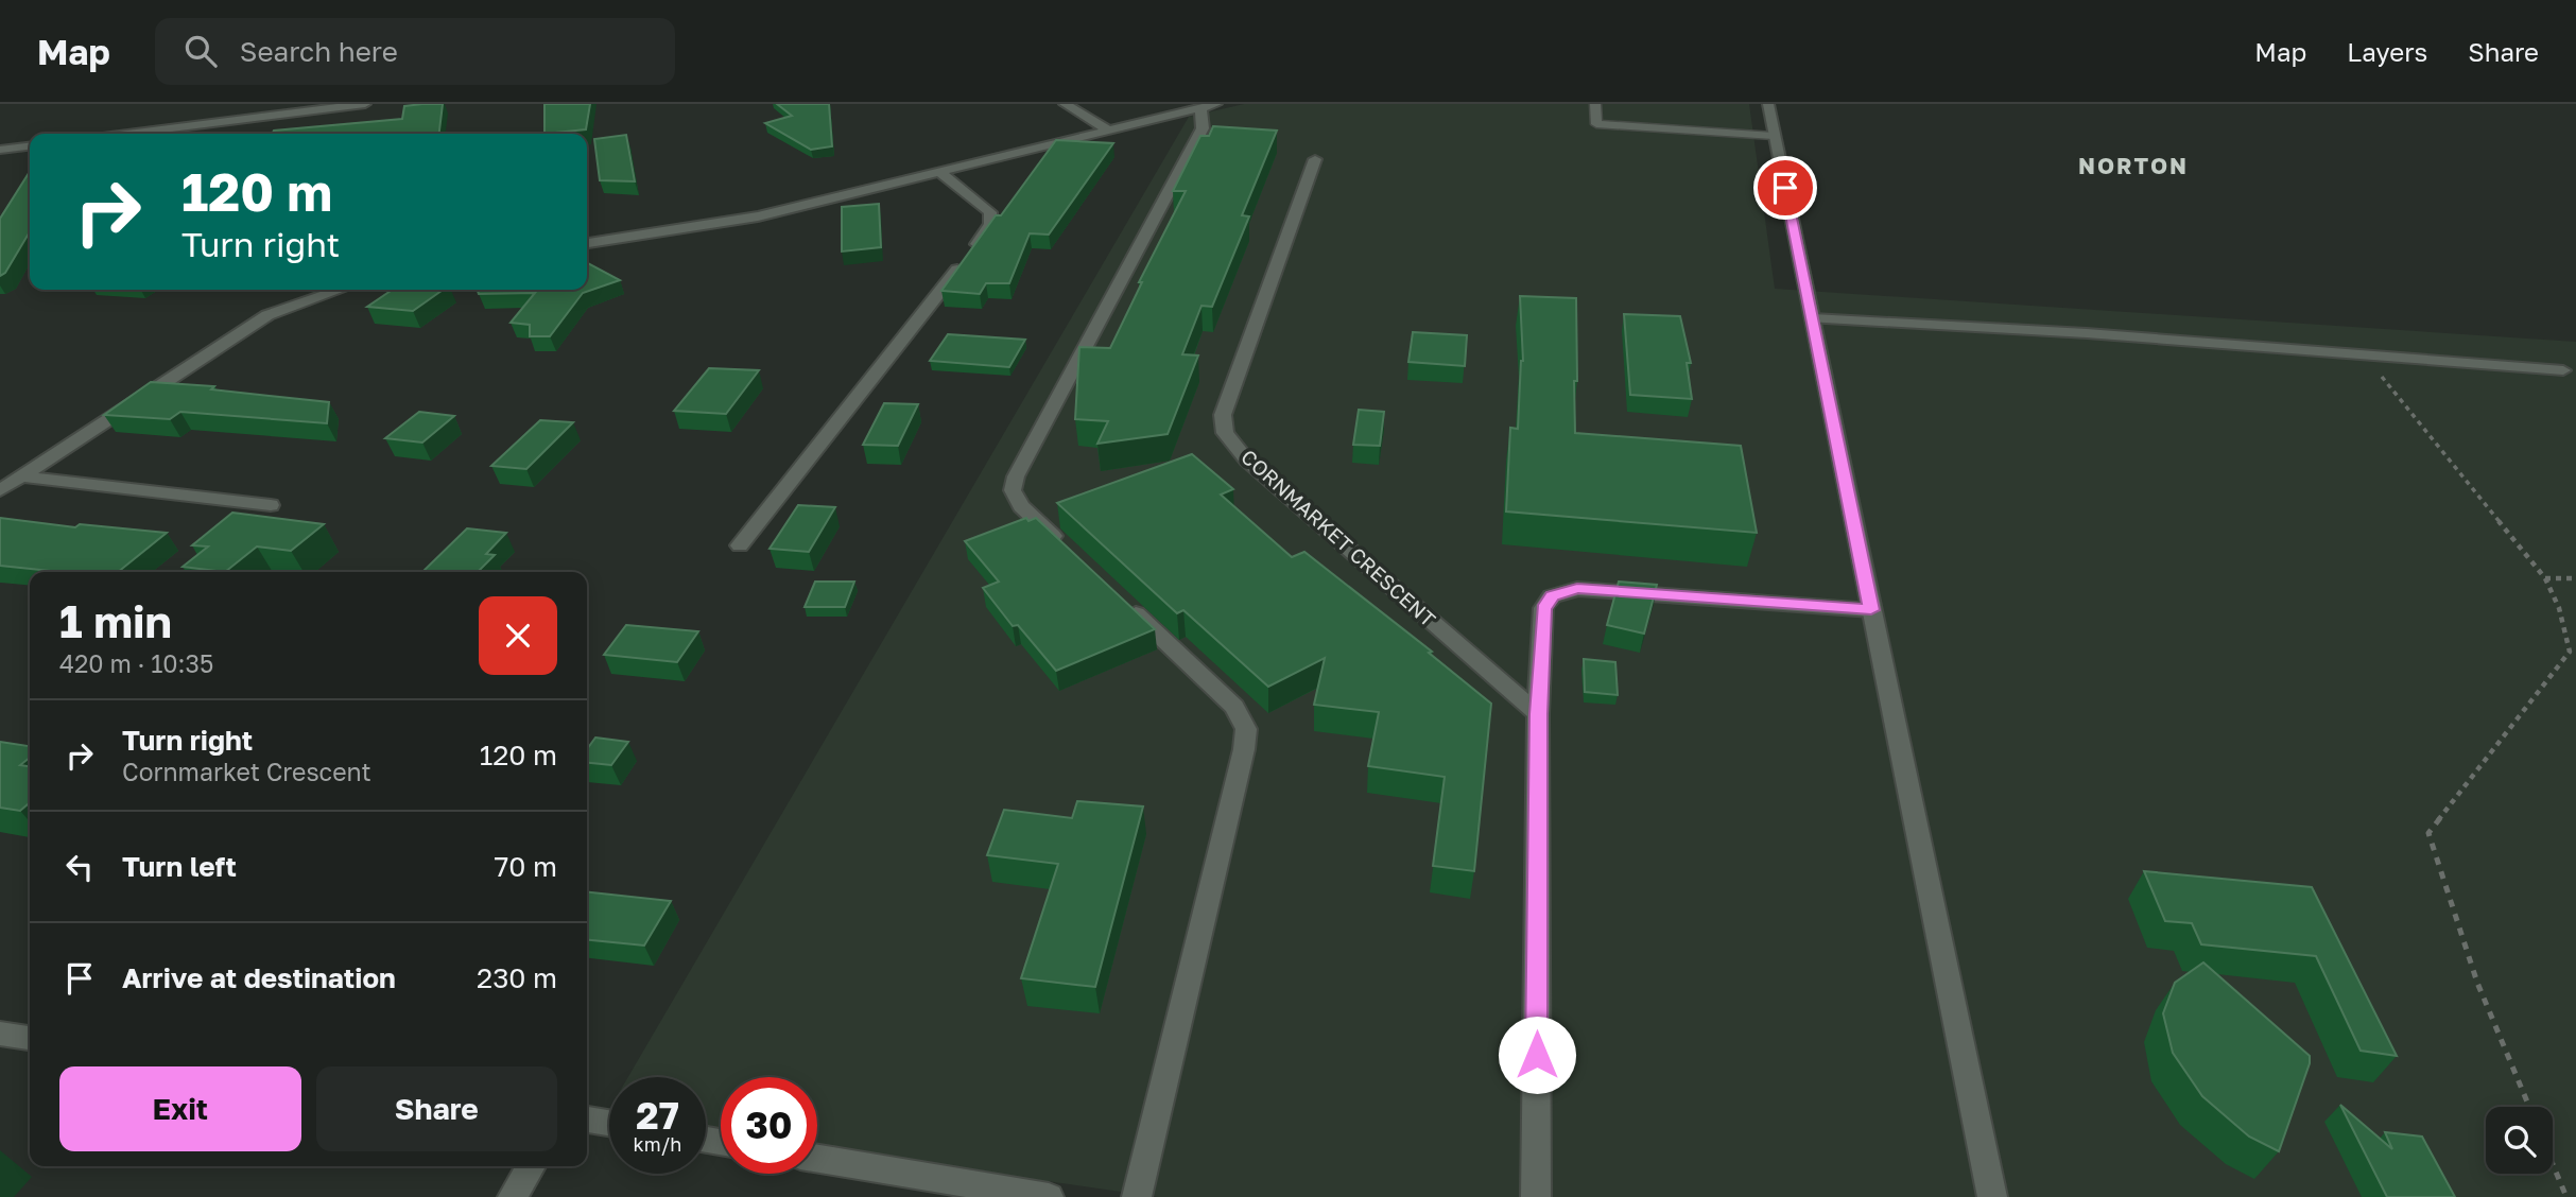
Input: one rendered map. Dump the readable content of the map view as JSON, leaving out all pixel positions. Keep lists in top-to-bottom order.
{
  "streets": {
    "street": ["CORNMARKET CRESCENT"]
  },
  "districts": ["NORTON"],
  "page": {
    "header": "Map",
    "search": "Search here",
    "nav": ["Map", "Layers", "Share"],
    "turn": ["120 m", "Turn right"],
    "heading": ["1 min", "420 m · 10:35"],
    "list": [
      {
        "name": "Turn right",
        "note": "Cornmarket Crescent",
        "value": "120 m"
      },
      {
        "name": "Turn left",
        "value": "70 m"
      },
      {
        "name": "Arrive at destination",
        "value": "230 m"
      }
    ],
    "buttons": ["Exit", "Share"],
    "speed": "27 km/h",
    "limit": "30"
  }
}
